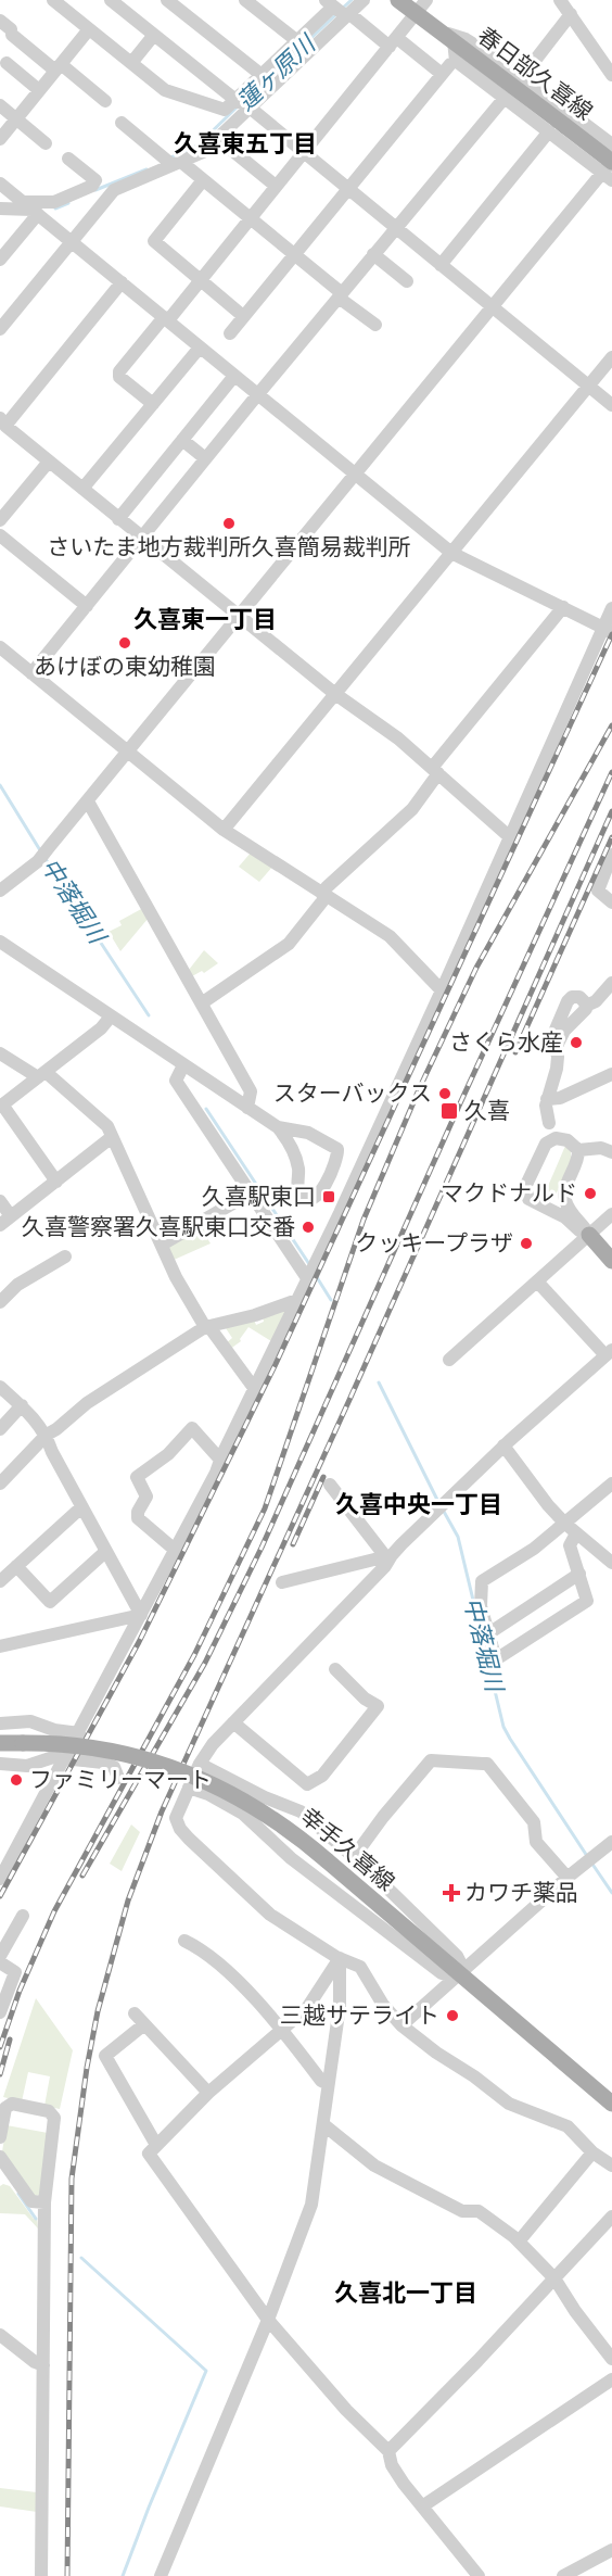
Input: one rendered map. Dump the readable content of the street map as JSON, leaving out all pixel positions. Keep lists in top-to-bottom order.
{
  "streets": {
    "main road": ["春日部久喜線", "幸手久喜線"]
  },
  "districts": [
    "久喜東五丁目",
    "久喜東一丁目",
    "久喜中央一丁目",
    "久喜北一丁目"
  ],
  "water": ["蓮ヶ原川", "中落堀川"],
  "places": {
    "other": [
      "さいたま地方裁判所久喜簡易裁判所",
      "あけぼの東幼稚園",
      "さくら水産",
      "スターバックス",
      "マクドナルド",
      "久喜警察署久喜駅東口交番",
      "クッキープラザ",
      "ファミリーマート",
      "三越サテライト"
    ],
    "transit": ["久喜", "久喜駅東口"],
    "health": ["カワチ薬品"]
  }
}
